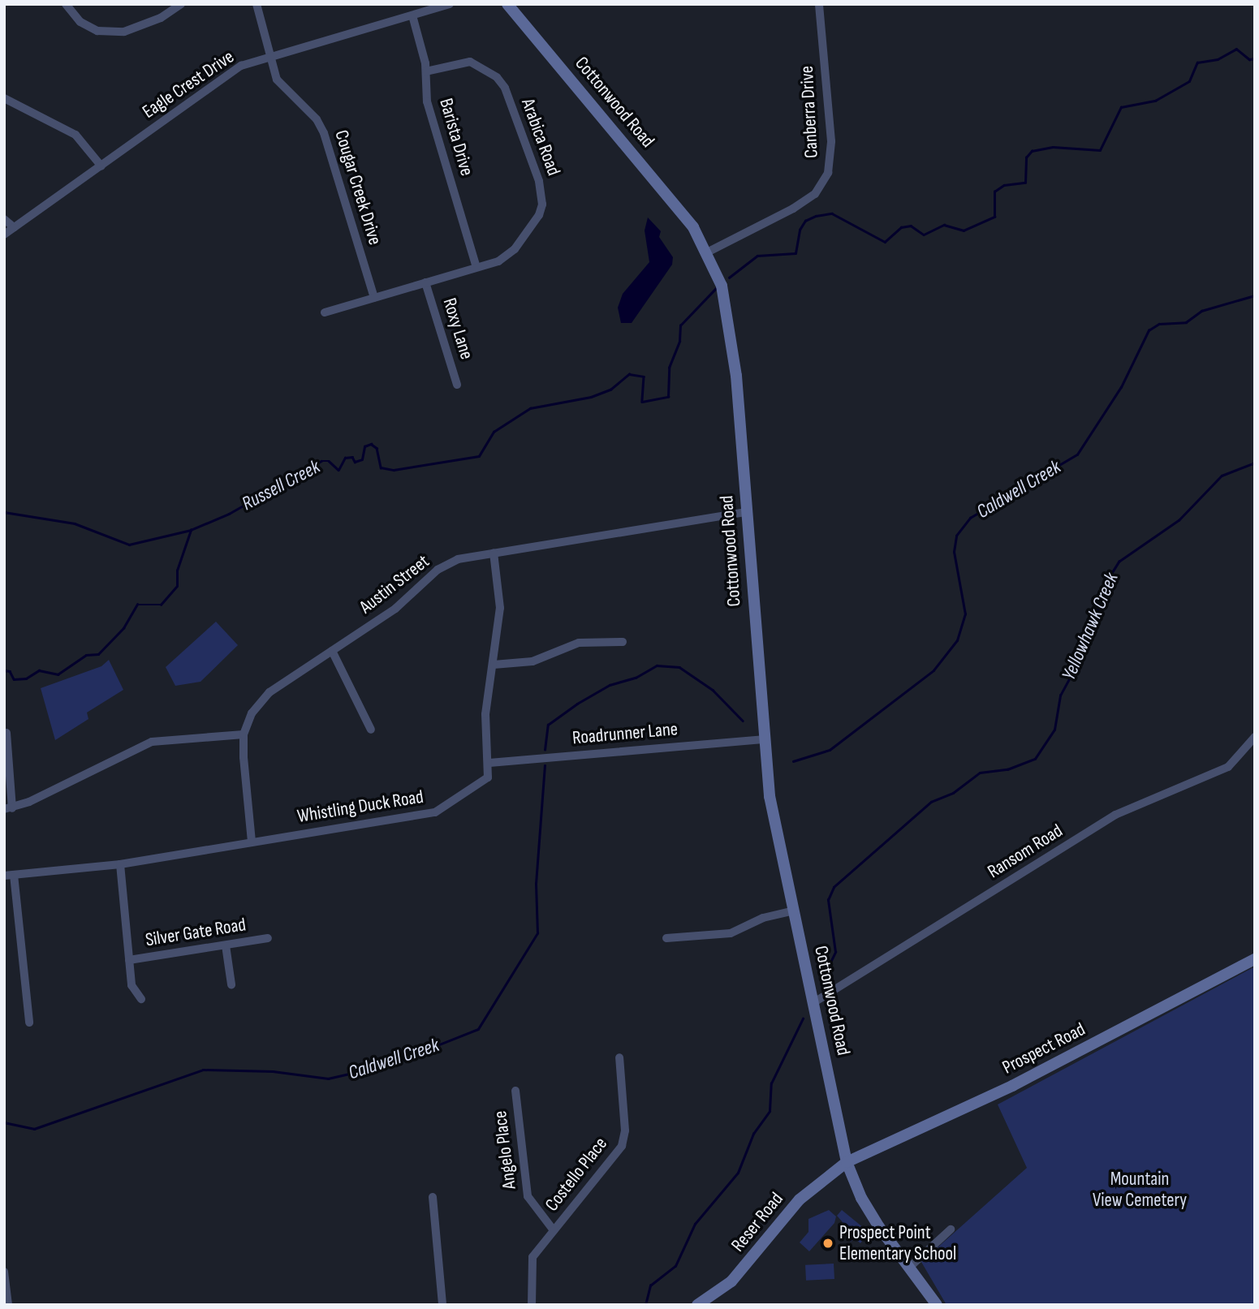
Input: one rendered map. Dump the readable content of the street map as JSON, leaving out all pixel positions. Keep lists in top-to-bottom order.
{
  "streets": {
    "street": [
      "Eagle Crest Drive",
      "Cottonwood Road",
      "Canberra Drive",
      "Barista Drive",
      "Arabica Road",
      "Cougar Creek Drive",
      "Roxy Lane",
      "Austin Street",
      "Roadrunner Lane",
      "Whistling Duck Road",
      "Ransom Road",
      "Silver Gate Road",
      "Prospect Road",
      "Angelo Place",
      "Costello Place",
      "Reser Road"
    ]
  },
  "crossings": [
    ["Eagle Crest Drive", "Barista Drive"],
    ["Eagle Crest Drive", "Cougar Creek Drive"],
    ["Cottonwood Road", "Canberra Drive"],
    ["Cottonwood Road", "Austin Street"],
    ["Cottonwood Road", "Roadrunner Lane"],
    ["Cottonwood Road", "Ransom Road"],
    ["Cottonwood Road", "Prospect Road"],
    ["Cottonwood Road", "Reser Road"],
    ["Barista Drive", "Arabica Road"],
    ["Arabica Road", "Cougar Creek Drive"],
    ["Arabica Road", "Roxy Lane"],
    ["Austin Street", "Whistling Duck Road"],
    ["Roadrunner Lane", "Whistling Duck Road"],
    ["Prospect Road", "Reser Road"],
    ["Angelo Place", "Costello Place"]
  ],
  "water": ["Russell Creek", "Caldwell Creek", "Yellowhawk Creek"],
  "parks": ["Mountain View Cemetery"],
  "places": ["Prospect Point Elementary School"]
}
